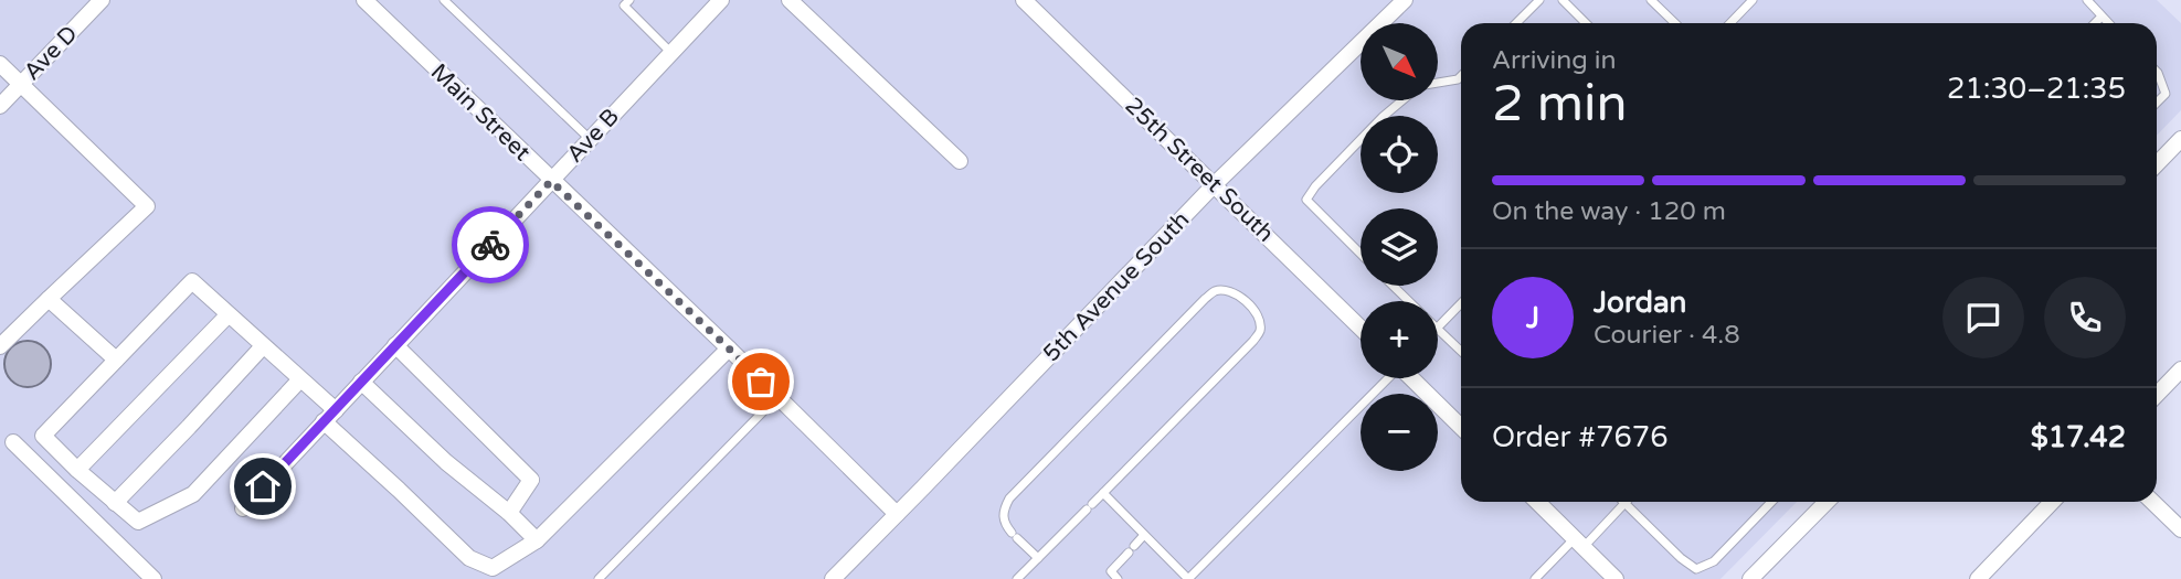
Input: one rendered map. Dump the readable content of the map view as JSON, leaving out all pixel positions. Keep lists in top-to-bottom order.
{
  "streets": {
    "street": [
      "Ave D",
      "Main Street",
      "Ave B",
      "25th Street South",
      "5th Avenue South"
    ]
  },
  "crossings": [
    ["Main Street", "Ave B"],
    ["Main Street", "5th Avenue South"],
    ["25th Street South", "5th Avenue South"]
  ],
  "north": "bottom right",
  "page": {
    "map_buttons": ["+", "−"],
    "heading": ["2 min", "Arriving in", "21:30–21:35"],
    "panel": [
      "Jordan",
      "Courier · 4.8",
      "Order #7676",
      "$17.42"
    ],
    "bar": "On the way · 120 m",
    "round": "J"
  }
}
